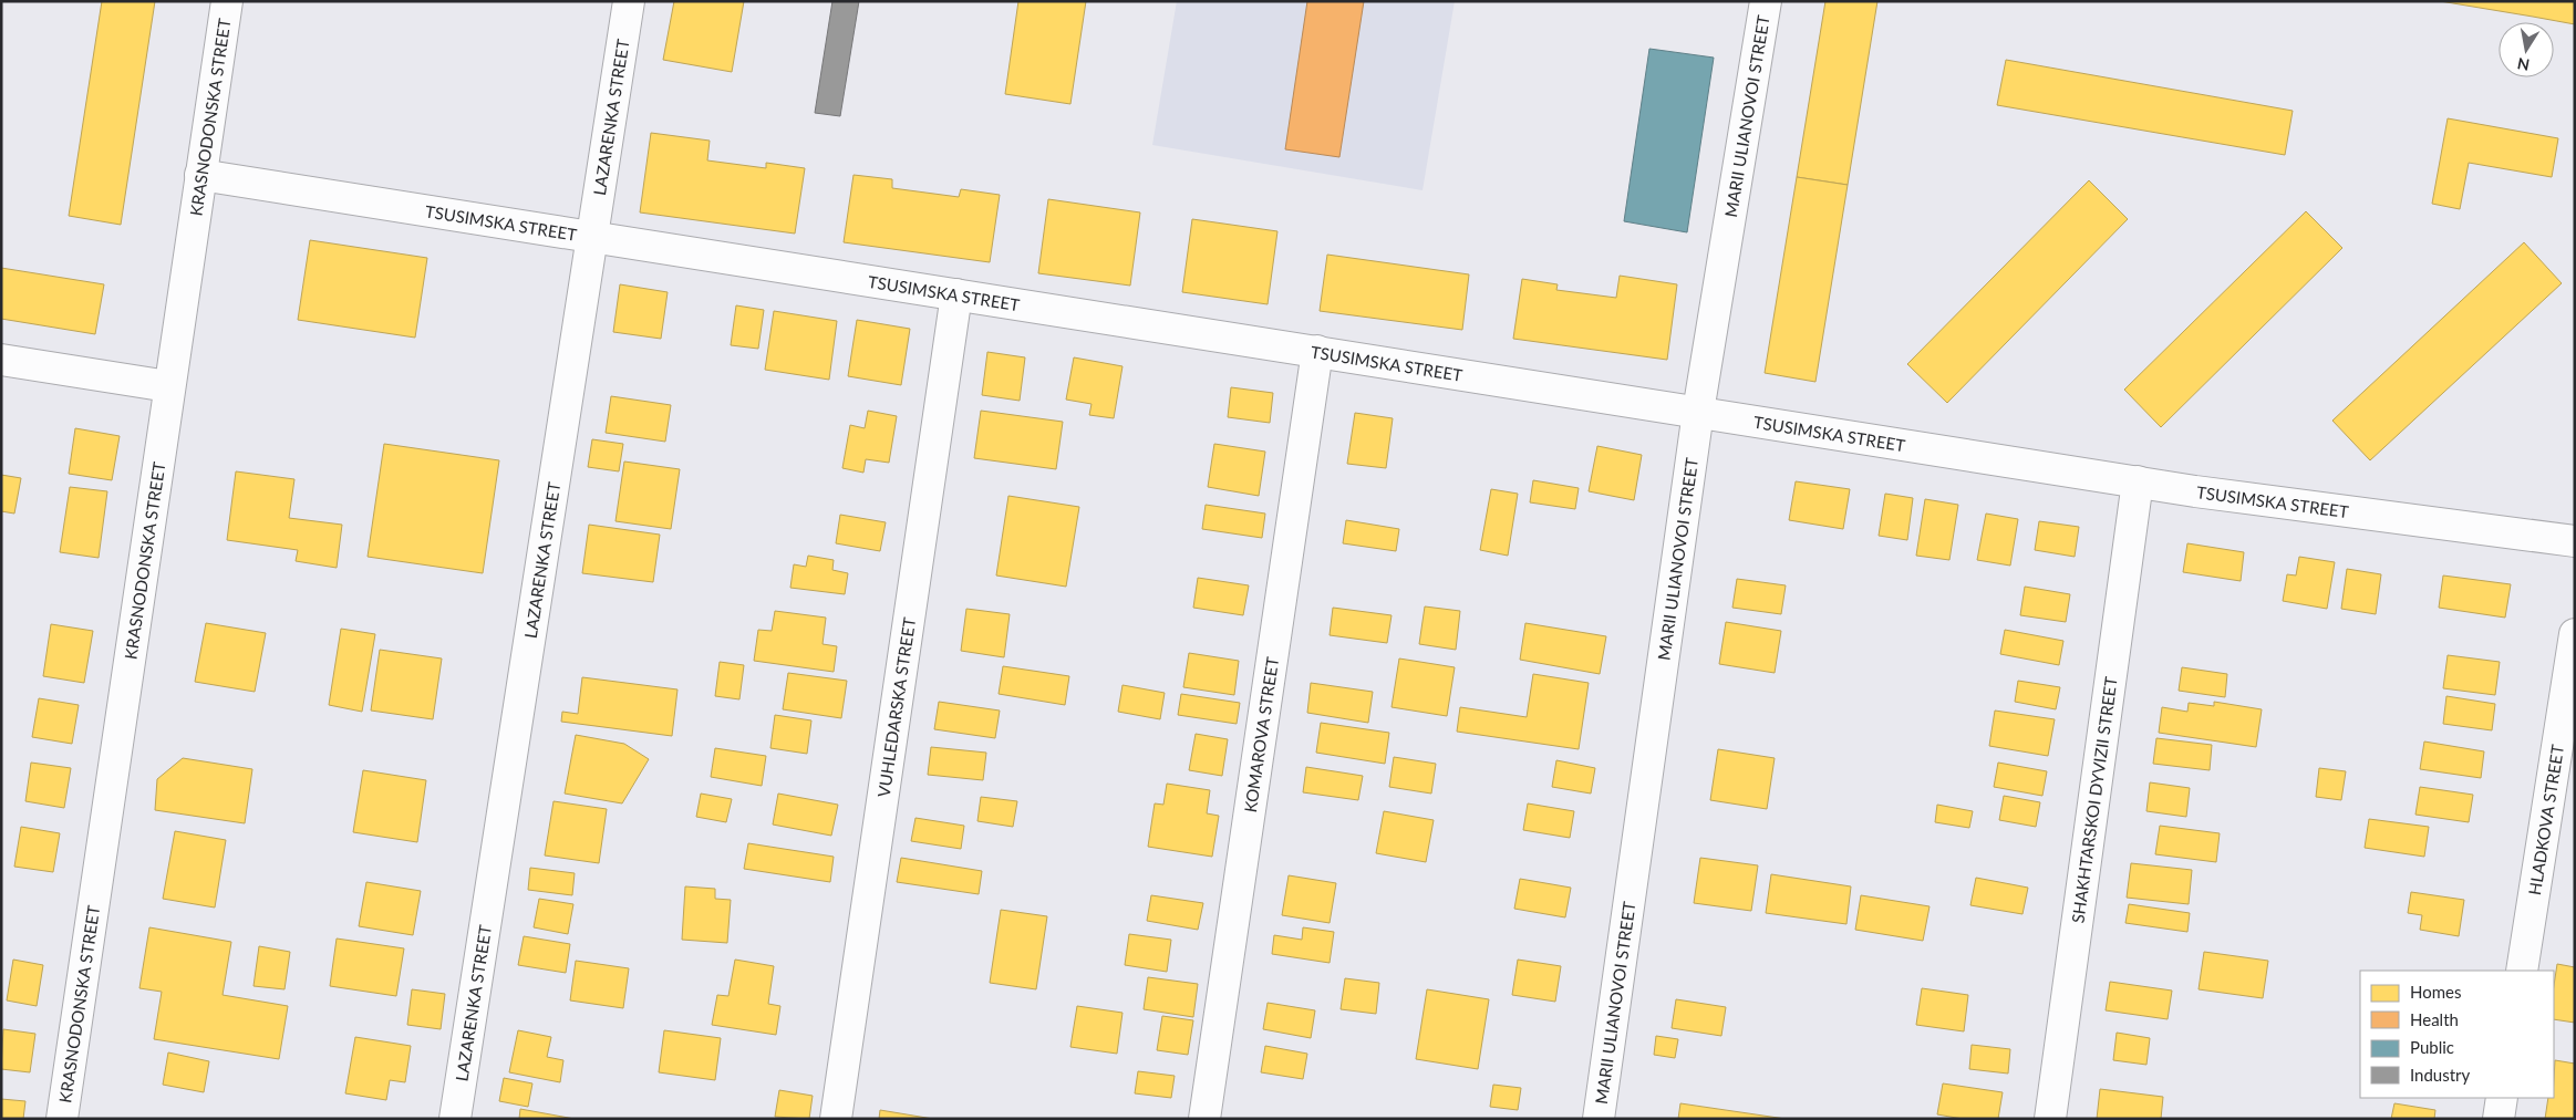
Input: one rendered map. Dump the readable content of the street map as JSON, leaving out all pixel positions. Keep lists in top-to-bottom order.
{
  "streets": {
    "street": [
      "KRASNODONSKA STREET",
      "MARII ULIANOVOI STREET",
      "LAZARENKA STREET",
      "TSUSIMSKA STREET",
      "VUHLEDARSKA STREET",
      "KOMAROVA STREET",
      "SHAKHTARSKOI DYVIZII STREET",
      "HLADKOVA STREET"
    ]
  },
  "crossings": [
    ["KRASNODONSKA STREET", "TSUSIMSKA STREET"],
    ["MARII ULIANOVOI STREET", "TSUSIMSKA STREET"],
    ["LAZARENKA STREET", "TSUSIMSKA STREET"],
    ["TSUSIMSKA STREET", "VUHLEDARSKA STREET"],
    ["TSUSIMSKA STREET", "KOMAROVA STREET"],
    ["TSUSIMSKA STREET", "SHAKHTARSKOI DYVIZII STREET"]
  ],
  "legend": [
    "Homes",
    "Health",
    "Public",
    "Industry"
  ],
  "north": "bottom"
}
